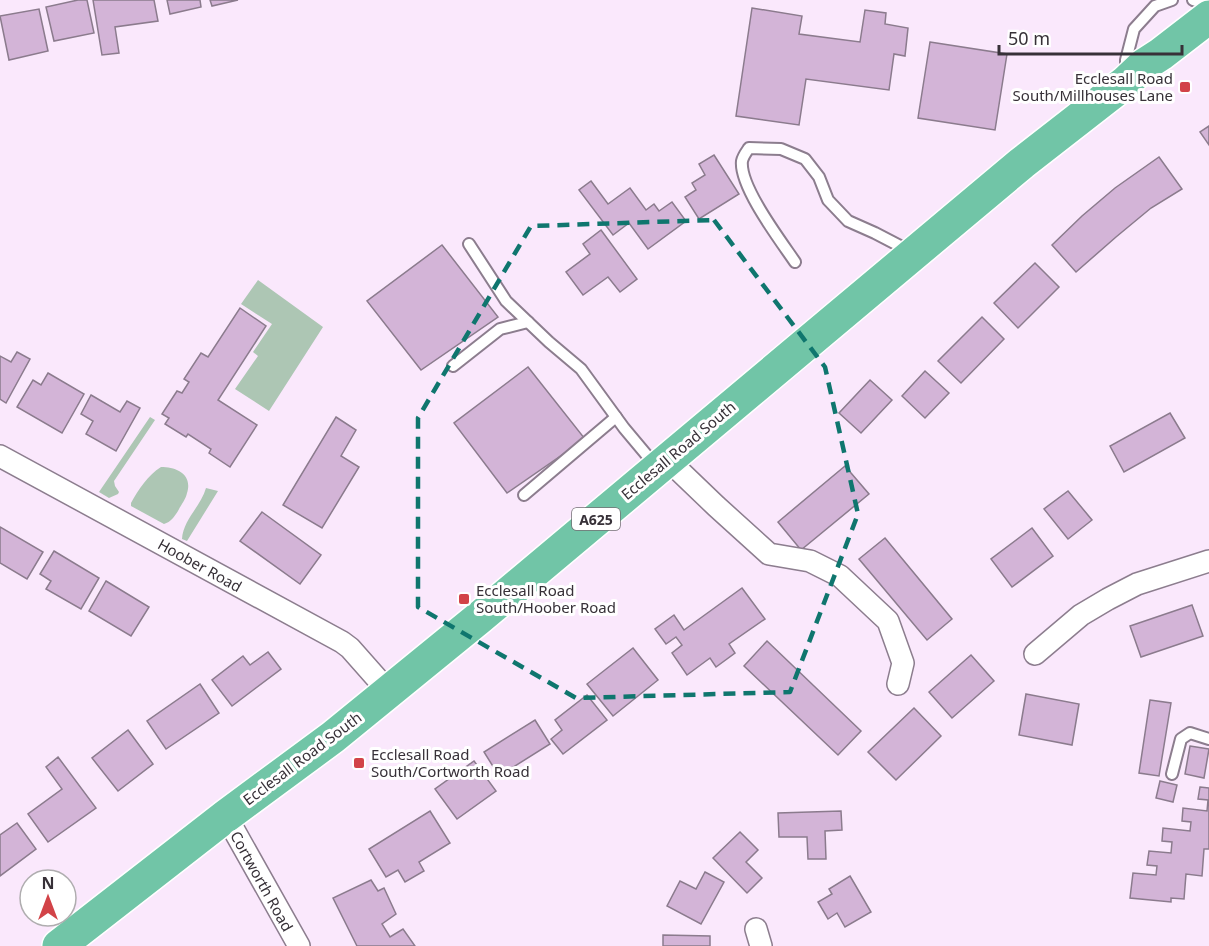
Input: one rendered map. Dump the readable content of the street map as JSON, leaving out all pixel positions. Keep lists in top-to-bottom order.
{
  "streets": {
    "main road": ["Ecclesall Road South", "A625"],
    "street": ["Hoober Road", "Cortworth Road"]
  },
  "crossings": [
    ["Ecclesall Road South", "Hoober Road"],
    ["Ecclesall Road South", "Cortworth Road"]
  ],
  "places": {
    "transit": ["Ecclesall Road South/Millhouses Lane", "Ecclesall Road South/Hoober Road", "Ecclesall Road South/Cortworth Road"]
  },
  "scale_bar": "50 m",
  "north": "top"
}
